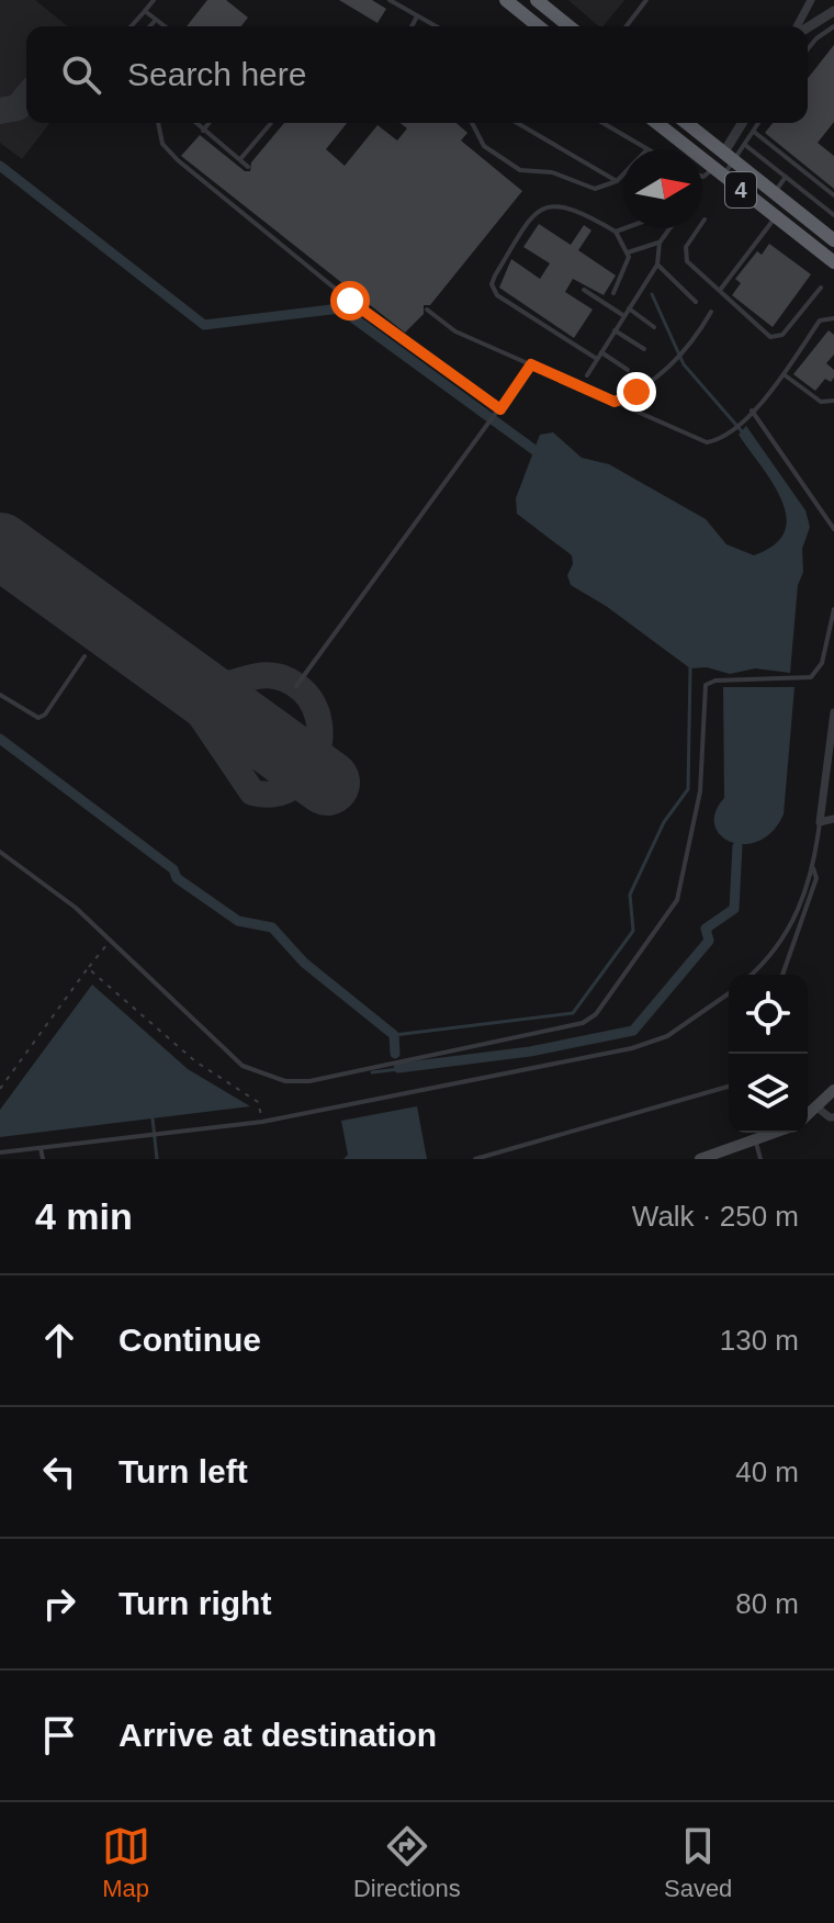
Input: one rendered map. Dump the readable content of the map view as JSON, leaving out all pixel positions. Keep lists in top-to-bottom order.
{
  "streets": {
    "highway": ["4"]
  },
  "north": "right",
  "page": {
    "search": "Search here",
    "heading": ["4 min", "Walk · 250 m"],
    "list": [
      ["Continue", "130 m"],
      ["Turn left", "40 m"],
      ["Turn right", "80 m"],
      "Arrive at destination"
    ],
    "nav": ["Map", "Directions", "Saved"]
  }
}
